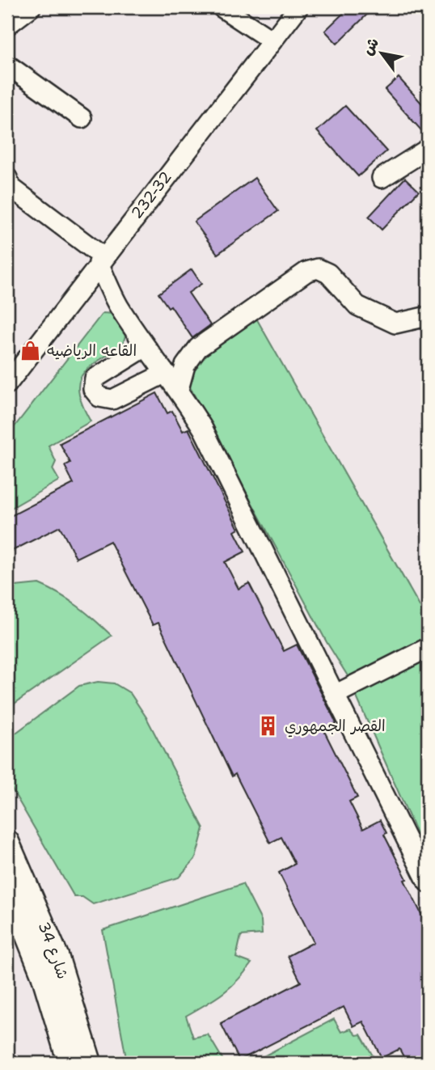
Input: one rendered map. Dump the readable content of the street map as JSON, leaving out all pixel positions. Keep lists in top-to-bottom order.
{
  "streets": {
    "main road": ["شارع 34"],
    "street": ["232-32"]
  },
  "places": {
    "shop": ["القاعه الرياضيه"],
    "building": ["القصر الجمهوري"]
  },
  "north": "top left"
}
